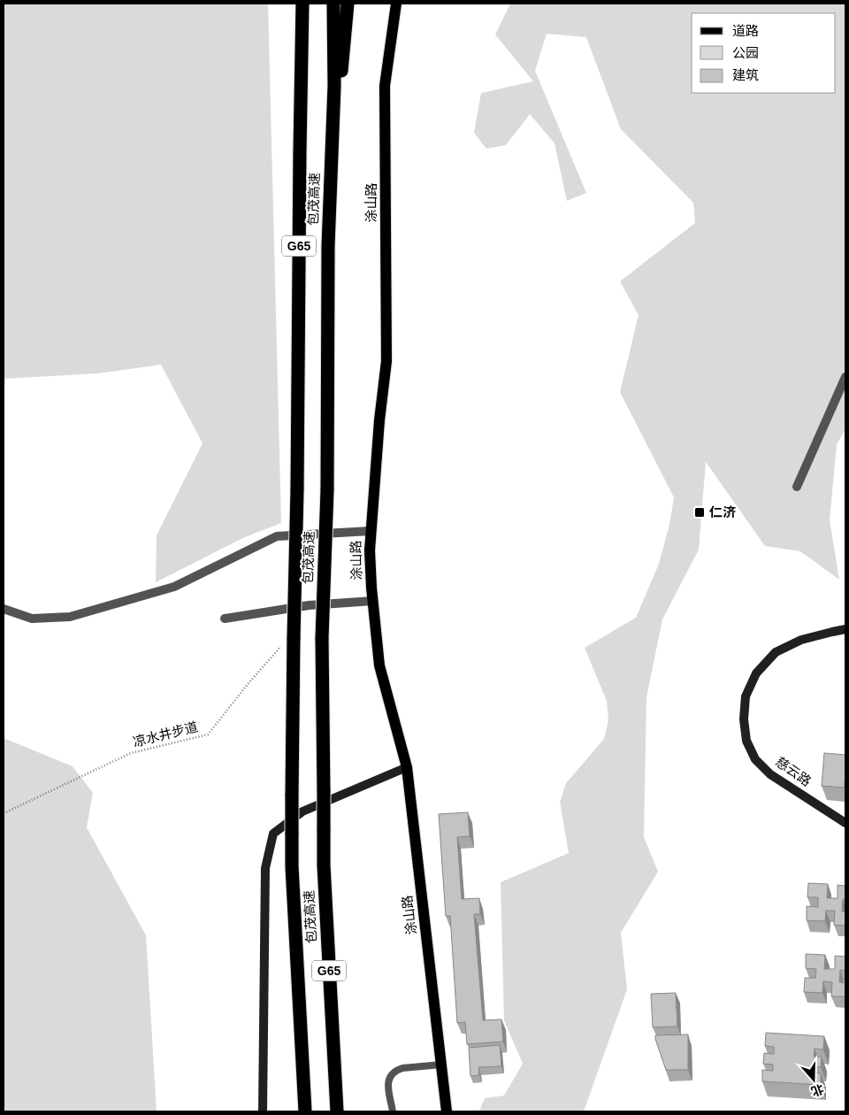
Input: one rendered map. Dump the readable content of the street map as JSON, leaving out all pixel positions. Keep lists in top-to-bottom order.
{
  "streets": {
    "highway": ["包茂高速", "G65"],
    "main road": ["涂山路"],
    "street": ["慈云路"],
    "path": ["凉水井步道"]
  },
  "places": {
    "transit": ["仁济"]
  },
  "legend": ["道路", "公园", "建筑"],
  "north": "bottom"
}
